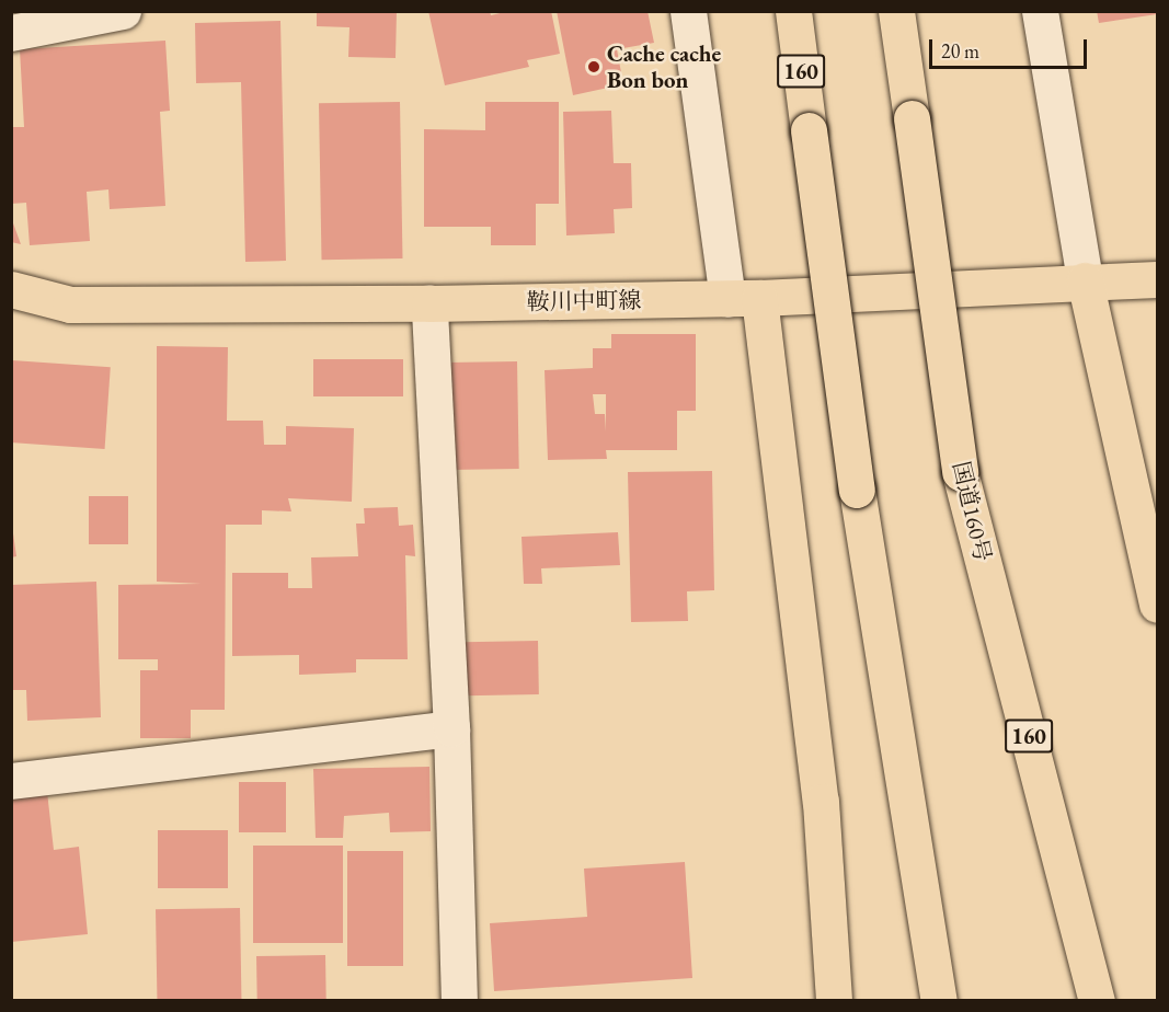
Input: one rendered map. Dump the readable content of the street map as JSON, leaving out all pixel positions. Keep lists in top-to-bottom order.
{
  "streets": {
    "main road": ["160", "鞍川中町線", "国道160号"]
  },
  "places": ["Cache cache Bon bon"],
  "scale_bar": "20 m"
}
